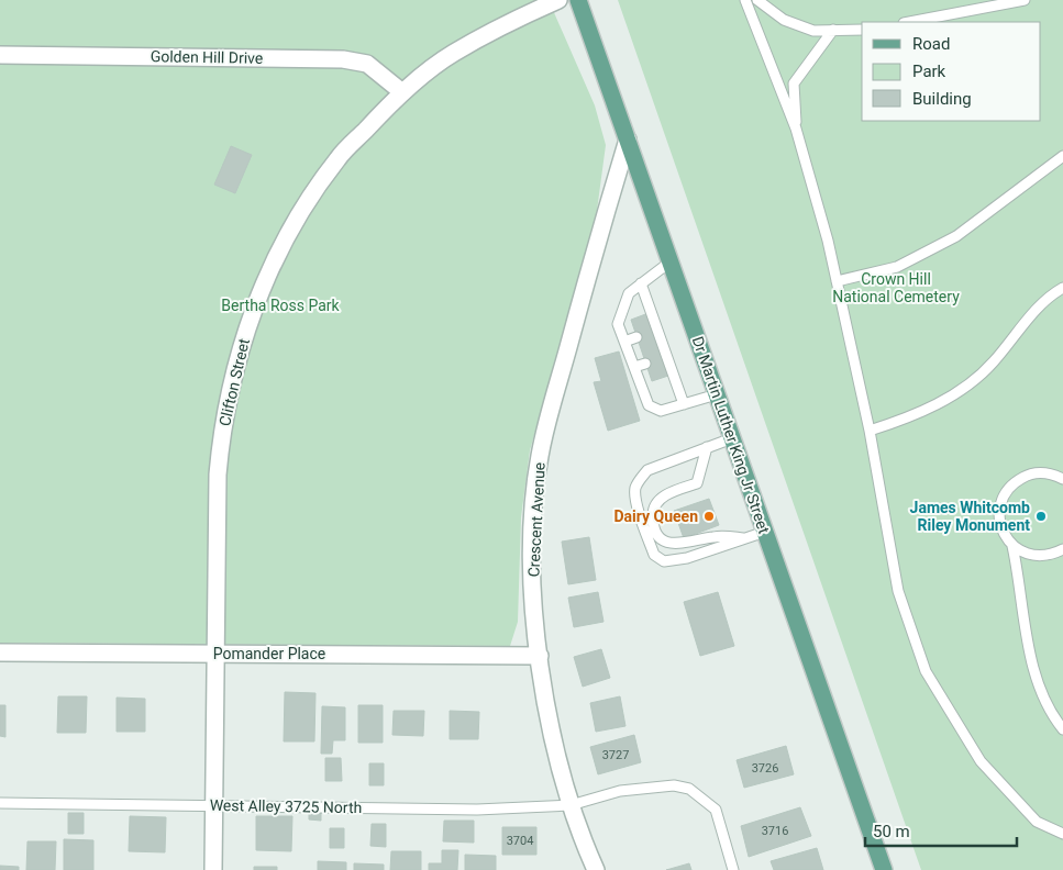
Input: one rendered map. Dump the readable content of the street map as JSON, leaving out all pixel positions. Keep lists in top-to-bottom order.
{
  "streets": {
    "main road": ["Dr Martin Luther King Jr Street"],
    "street": [
      "Golden Hill Drive",
      "Clifton Street",
      "Crescent Avenue",
      "Pomander Place"
    ],
    "lane": ["West Alley 3725 North"]
  },
  "crossings": [
    ["Golden Hill Drive", "Clifton Street"],
    ["Clifton Street", "Pomander Place"],
    ["Clifton Street", "West Alley 3725 North"],
    ["Dr Martin Luther King Jr Street", "Crescent Avenue"],
    ["Crescent Avenue", "Pomander Place"],
    ["Crescent Avenue", "West Alley 3725 North"]
  ],
  "parks": ["Crown Hill National Cemetery", "Bertha Ross Park"],
  "places": ["Dairy Queen", "James Whitcomb Riley Monument"],
  "house_numbers": [
    "3727",
    "3726",
    "3716",
    "3704"
  ],
  "legend": ["Road", "Park", "Building"],
  "scale_bar": "50 m"
}
